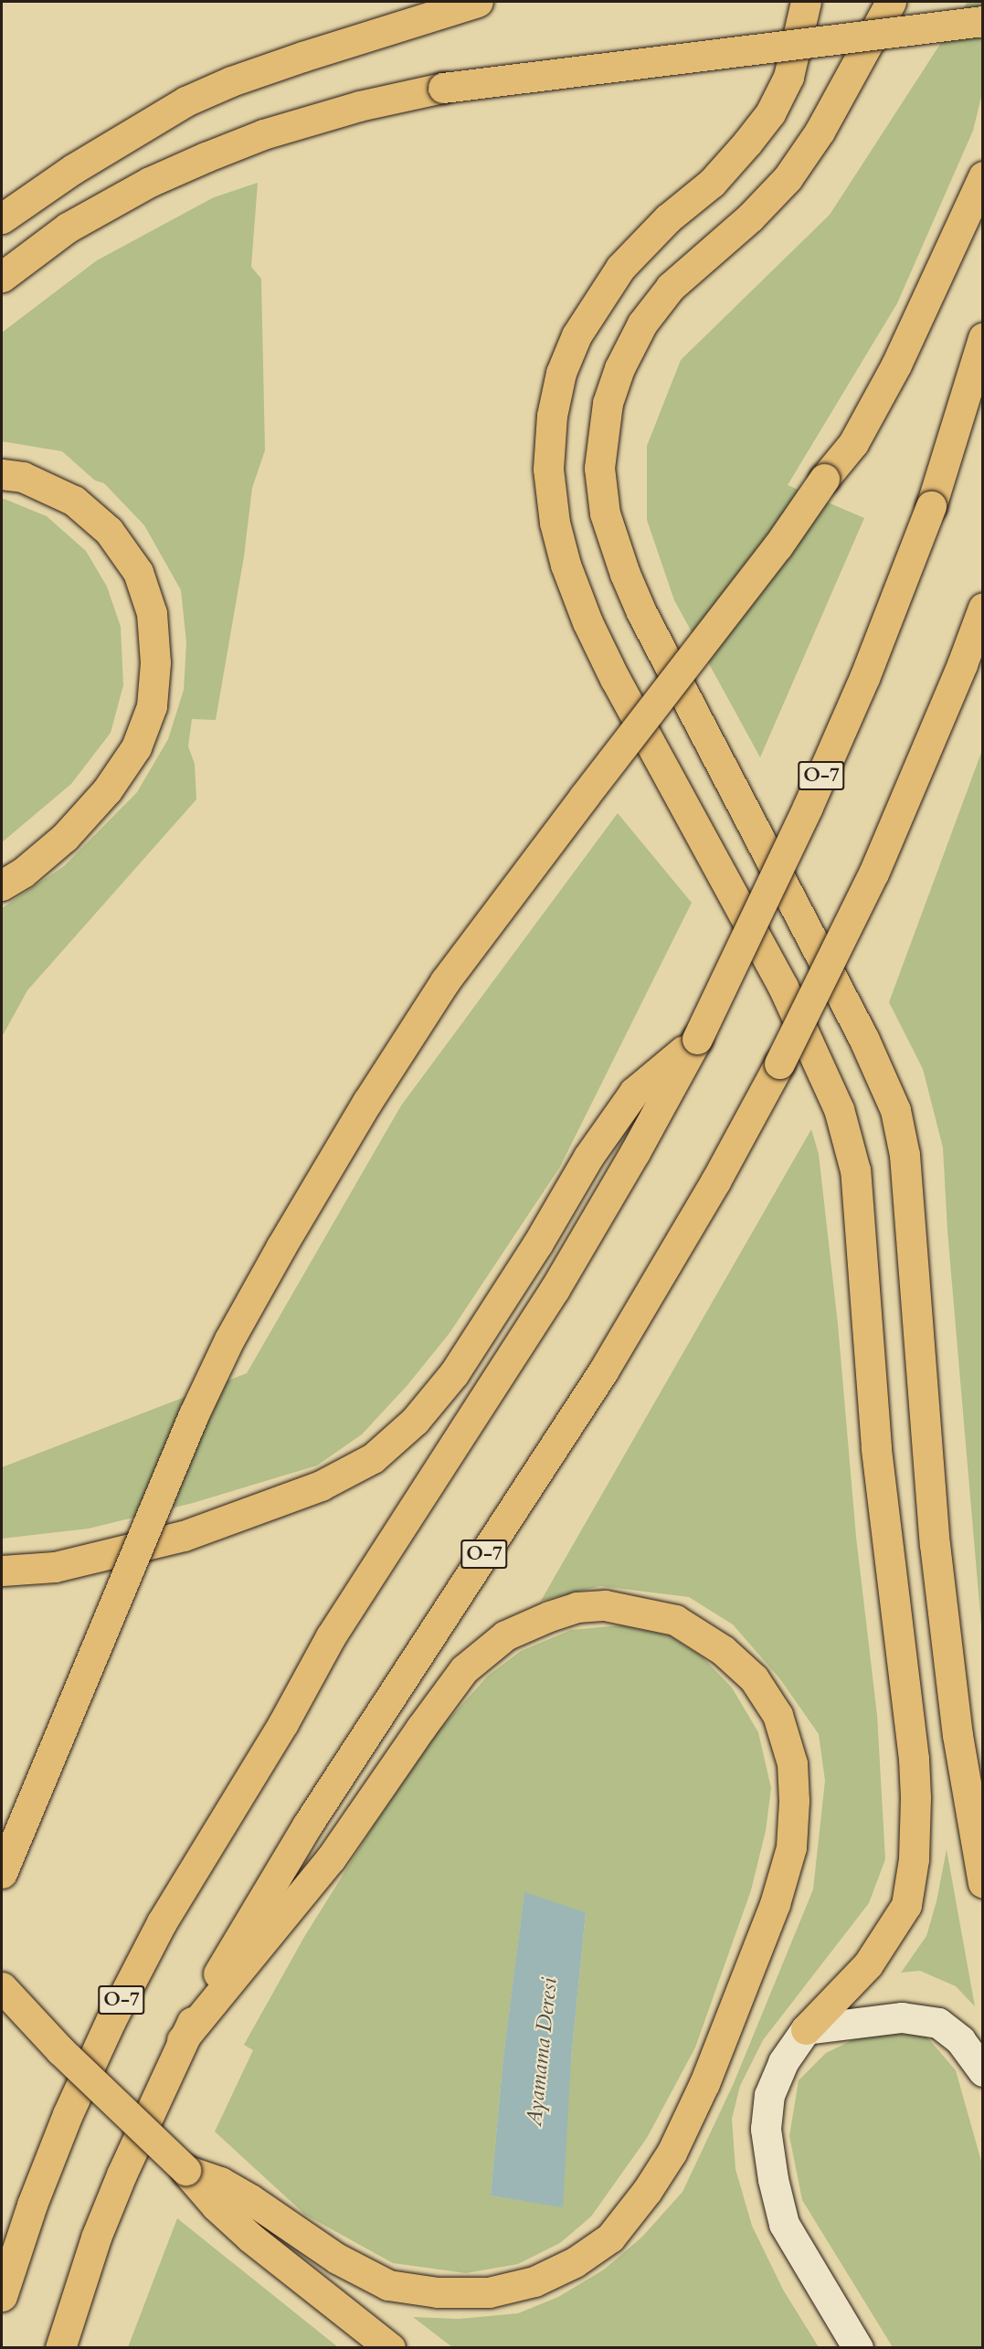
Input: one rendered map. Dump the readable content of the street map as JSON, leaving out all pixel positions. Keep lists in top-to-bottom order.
{
  "streets": {
    "main road": ["O-7"]
  },
  "water": ["Ayamama Deresi"]
}
